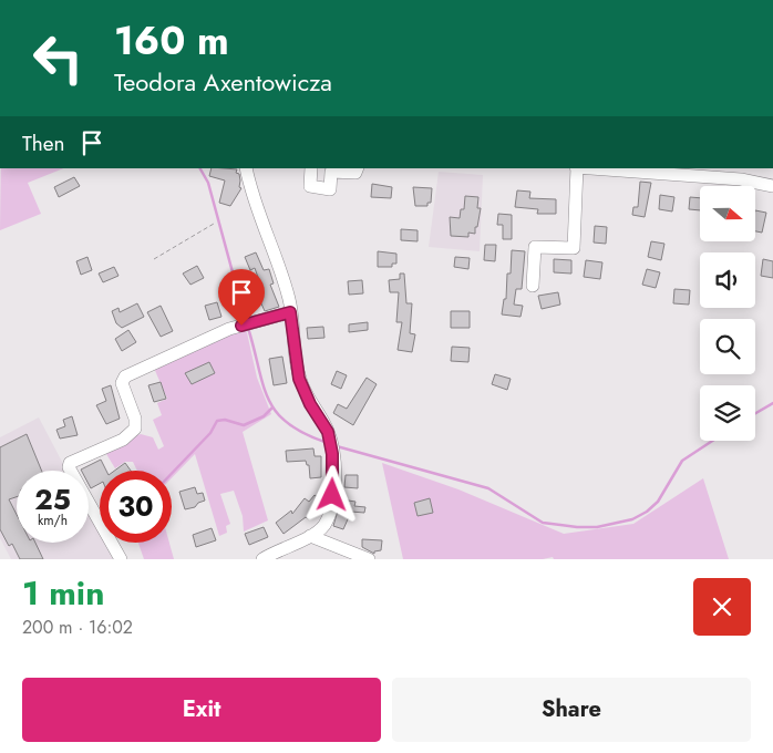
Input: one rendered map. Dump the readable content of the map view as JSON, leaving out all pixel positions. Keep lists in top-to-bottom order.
{
  "north": "right",
  "page": {
    "turn": ["160 m", "Teodora Axentowicza"],
    "then": "Then",
    "speed": "25 km/h",
    "limit": "30",
    "heading": ["1 min", "200 m · 16:02"],
    "buttons": ["Exit", "Share"]
  }
}
